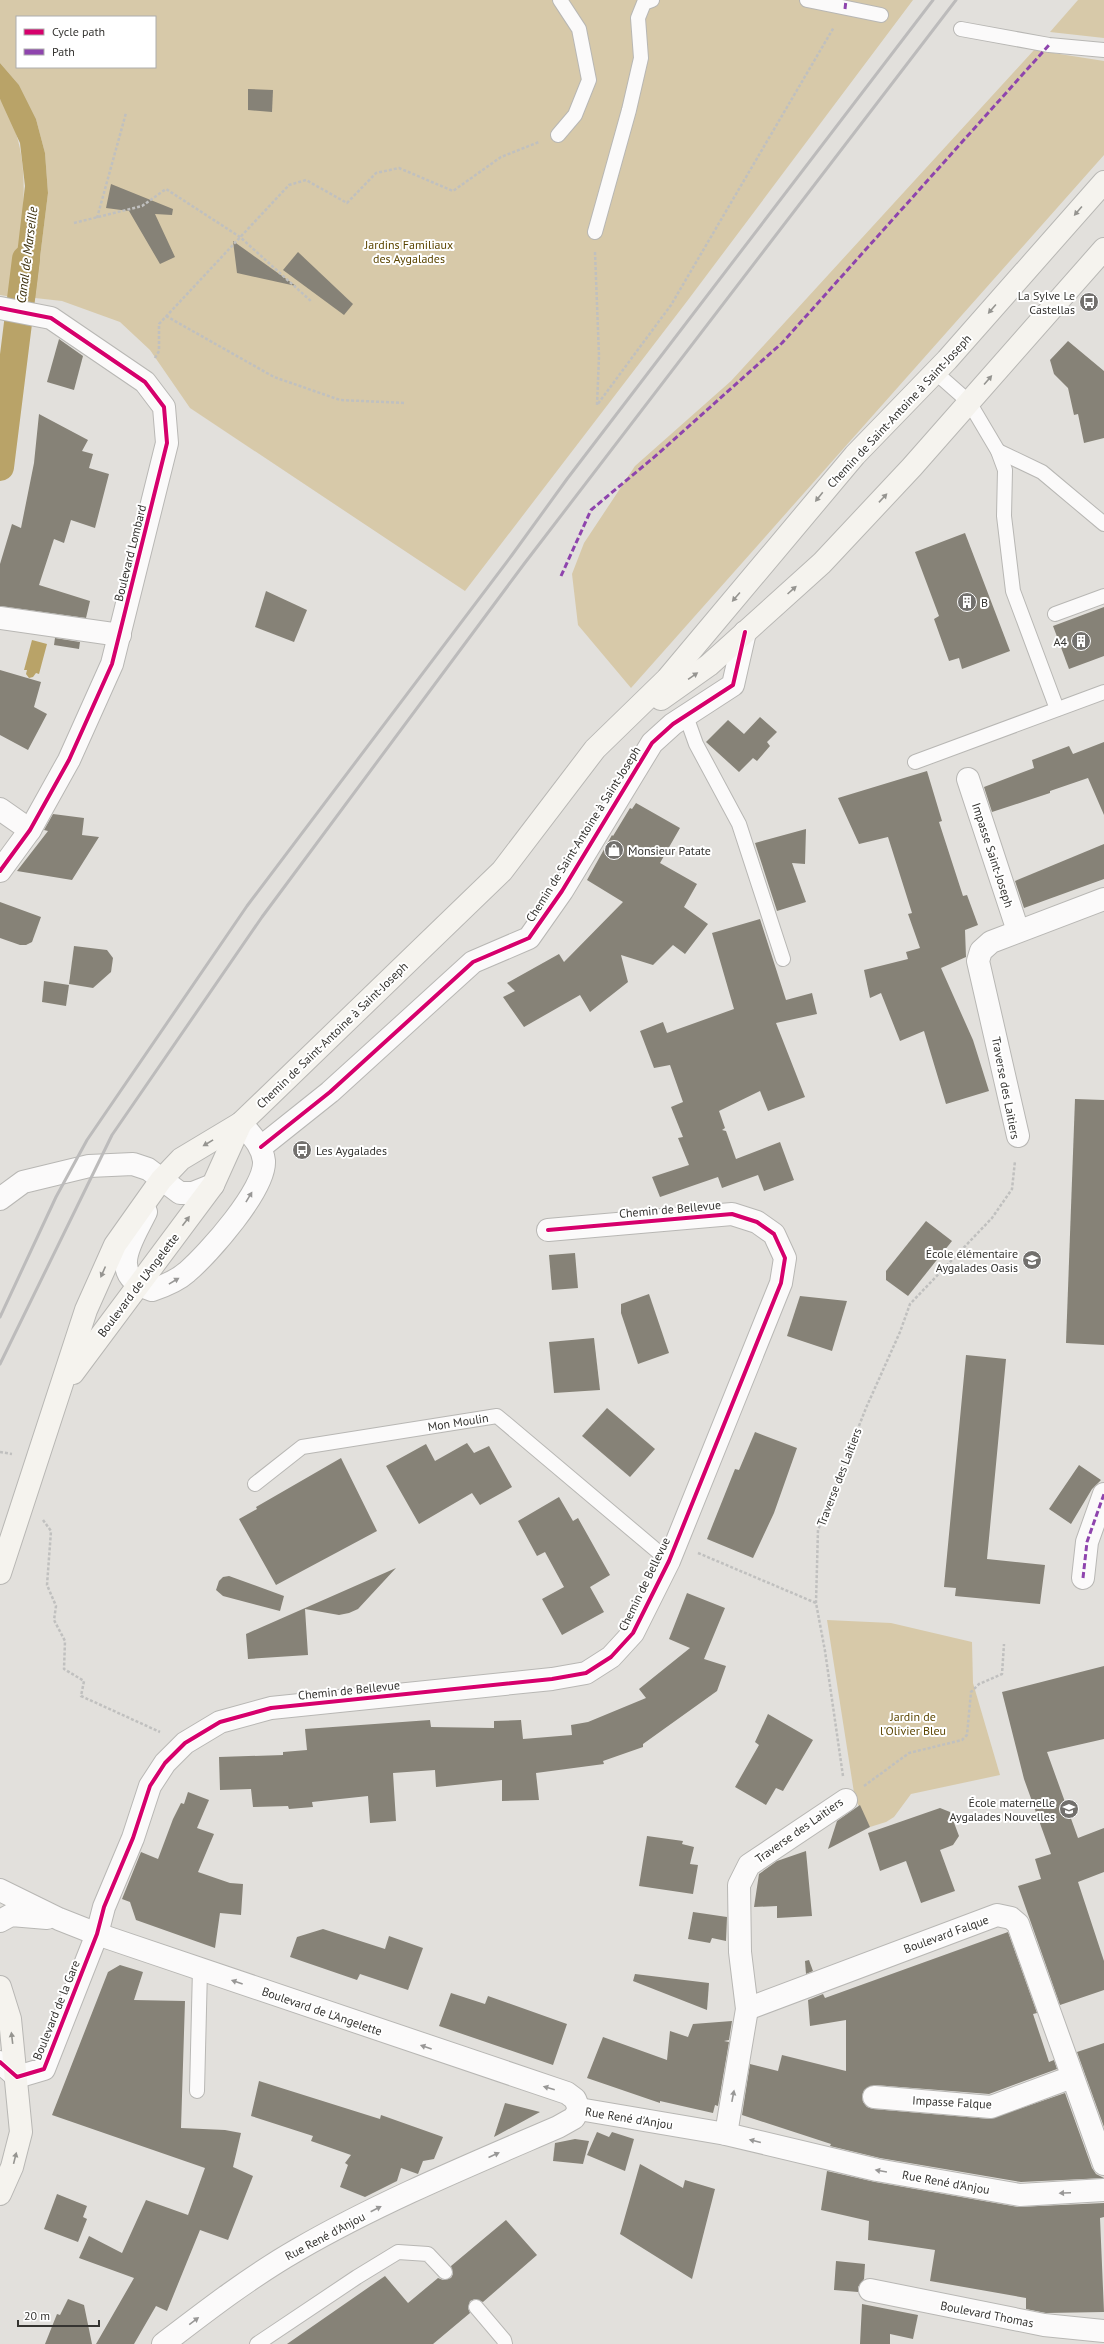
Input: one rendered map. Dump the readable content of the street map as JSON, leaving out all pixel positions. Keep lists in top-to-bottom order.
{
  "streets": {
    "main road": ["Chemin de Saint-Antoine à Saint-Joseph", "Boulevard de L'Angelette", "Boulevard de la Gare"],
    "street": [
      "Boulevard Lombard",
      "Impasse Saint-Joseph",
      "Traverse des Laitiers",
      "Chemin de Bellevue",
      "Boulevard Falque",
      "Impasse Falque",
      "Rue René d'Anjou",
      "Boulevard Thomas"
    ],
    "lane": ["Mon Moulin"]
  },
  "crossings": [
    ["Chemin de Saint-Antoine à Saint-Joseph", "Boulevard de L'Angelette"],
    ["Impasse Saint-Joseph", "Traverse des Laitiers"],
    ["Traverse des Laitiers", "Boulevard Falque"],
    ["Traverse des Laitiers", "Rue René d'Anjou"],
    ["Chemin de Bellevue", "Boulevard de L'Angelette"],
    ["Chemin de Bellevue", "Mon Moulin"],
    ["Chemin de Bellevue", "Boulevard de la Gare"],
    ["Boulevard de L'Angelette", "Boulevard de la Gare"],
    ["Boulevard de L'Angelette", "Rue René d'Anjou"],
    ["Boulevard Falque", "Impasse Falque"]
  ],
  "one_way": ["Boulevard de la Gare"],
  "water": ["Canal de Marseille"],
  "parks": ["Jardins Familiaux des Aygalades", "Jardin de l'Olivier Bleu"],
  "places": {
    "bus stop": ["La Sylve Le Castellas", "Les Aygalades"],
    "building": ["B", "A4"],
    "shop": ["Monsieur Patate"],
    "school or university": ["École élémentaire Aygalades Oasis", "École maternelle Aygalades Nouvelles"]
  },
  "legend": ["Cycle path", "Path"],
  "scale_bar": "20 m"
}
